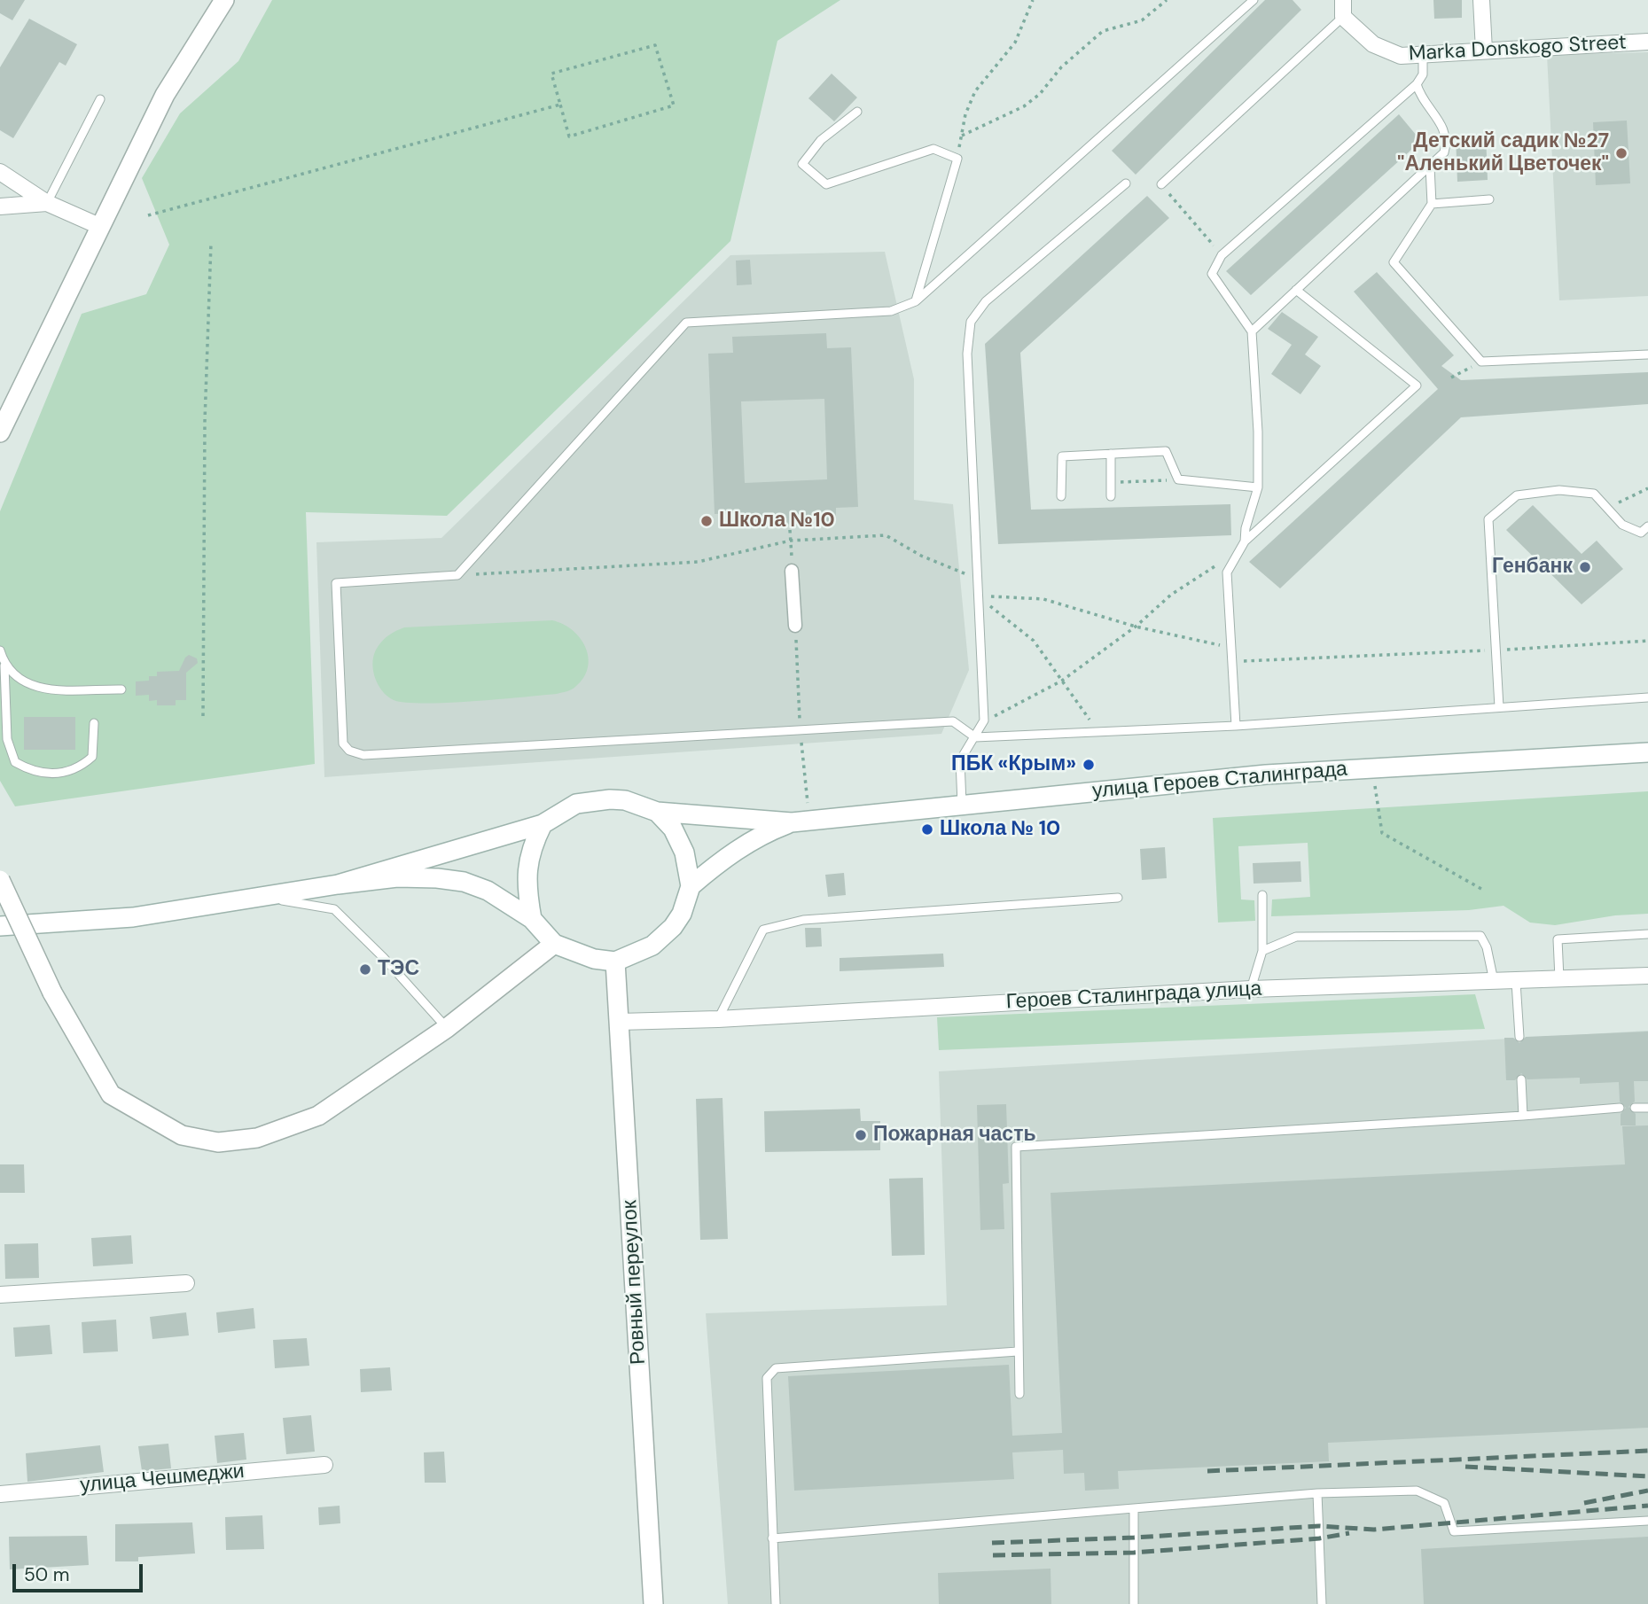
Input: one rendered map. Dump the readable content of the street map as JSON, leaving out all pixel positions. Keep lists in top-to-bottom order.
{
  "streets": {
    "main road": ["улица Героев Сталинграда", "Ровный переулок"],
    "street": ["Marka Donskogo Street", "Героев Сталинграда улица", "улица Чешмеджи"]
  },
  "crossings": [
    ["улица Героев Сталинграда", "Ровный переулок"],
    ["Героев Сталинграда улица", "Ровный переулок"]
  ],
  "places": [
    "Детский садик №27 \"Аленький Цветочек\"",
    "Школа №10",
    "Генбанк",
    "ПБК «Крым»",
    "Школа № 10",
    "ТЭС",
    "Пожарная часть"
  ],
  "scale_bar": "50 m"
}
